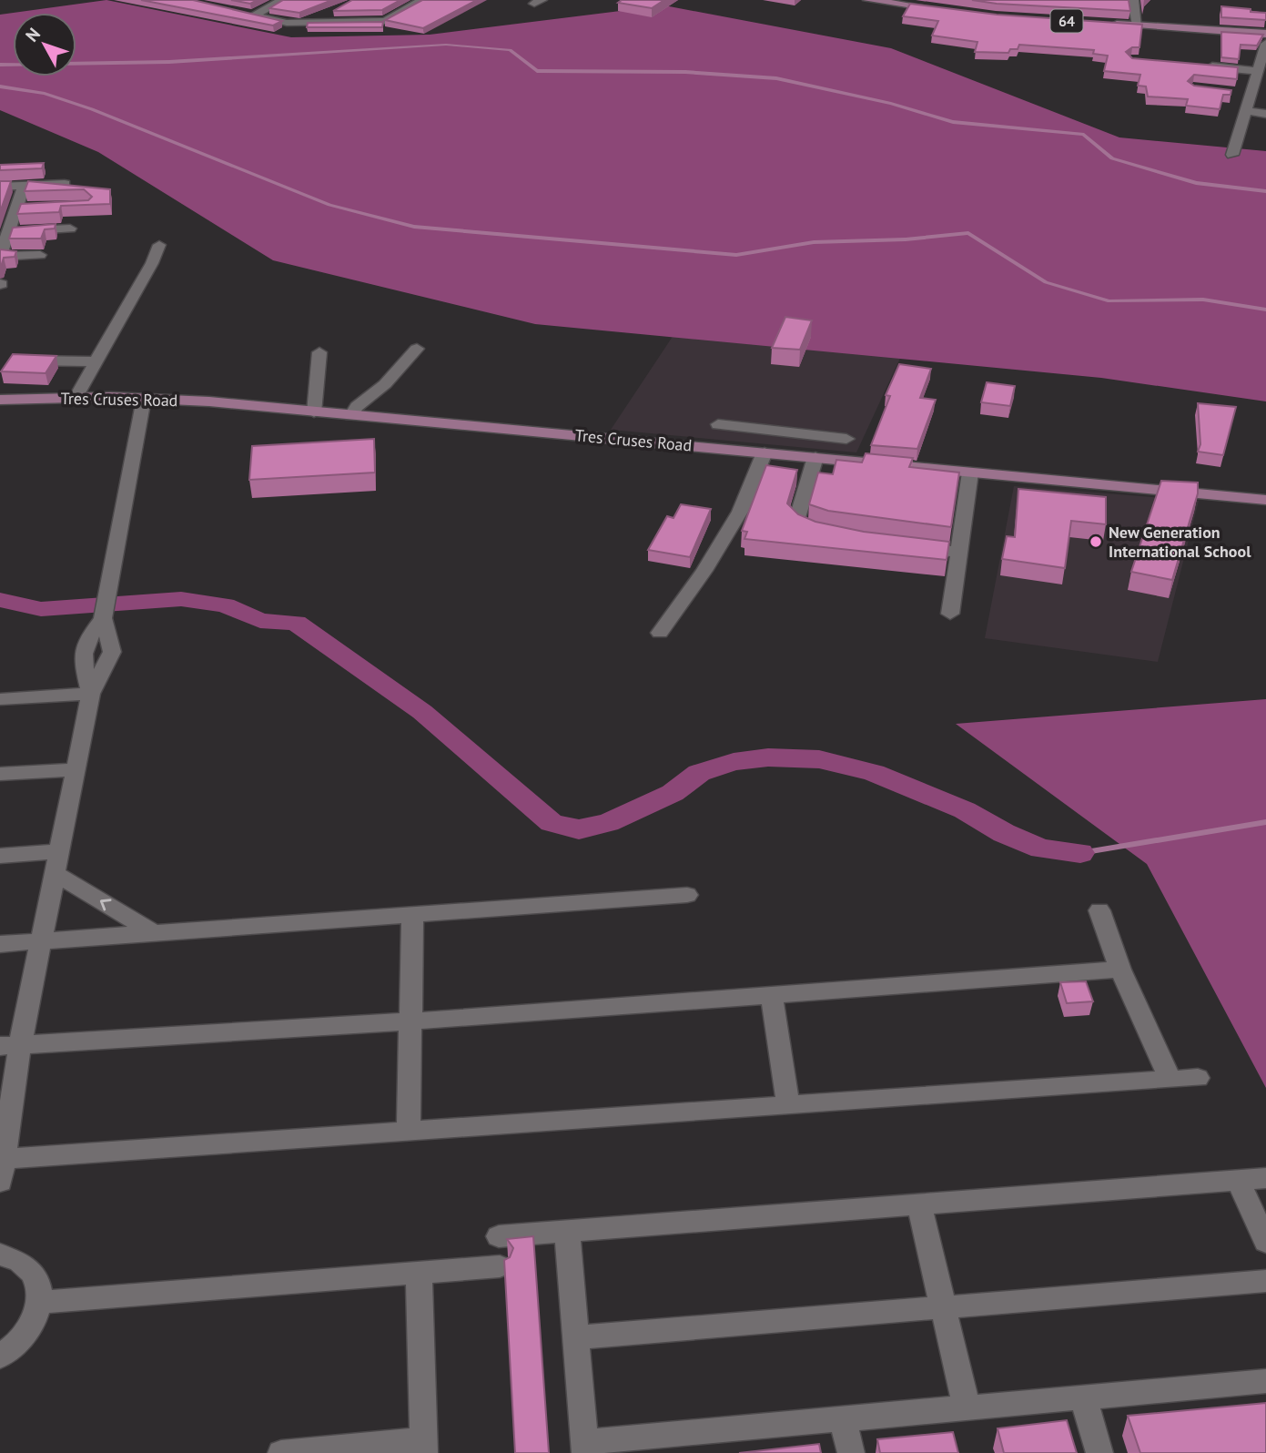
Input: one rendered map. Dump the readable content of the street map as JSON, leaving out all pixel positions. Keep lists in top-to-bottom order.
{
  "streets": {
    "main road": ["64", "Tres Cruses Road"]
  },
  "places": ["New Generation International School"],
  "north": "top left"
}
